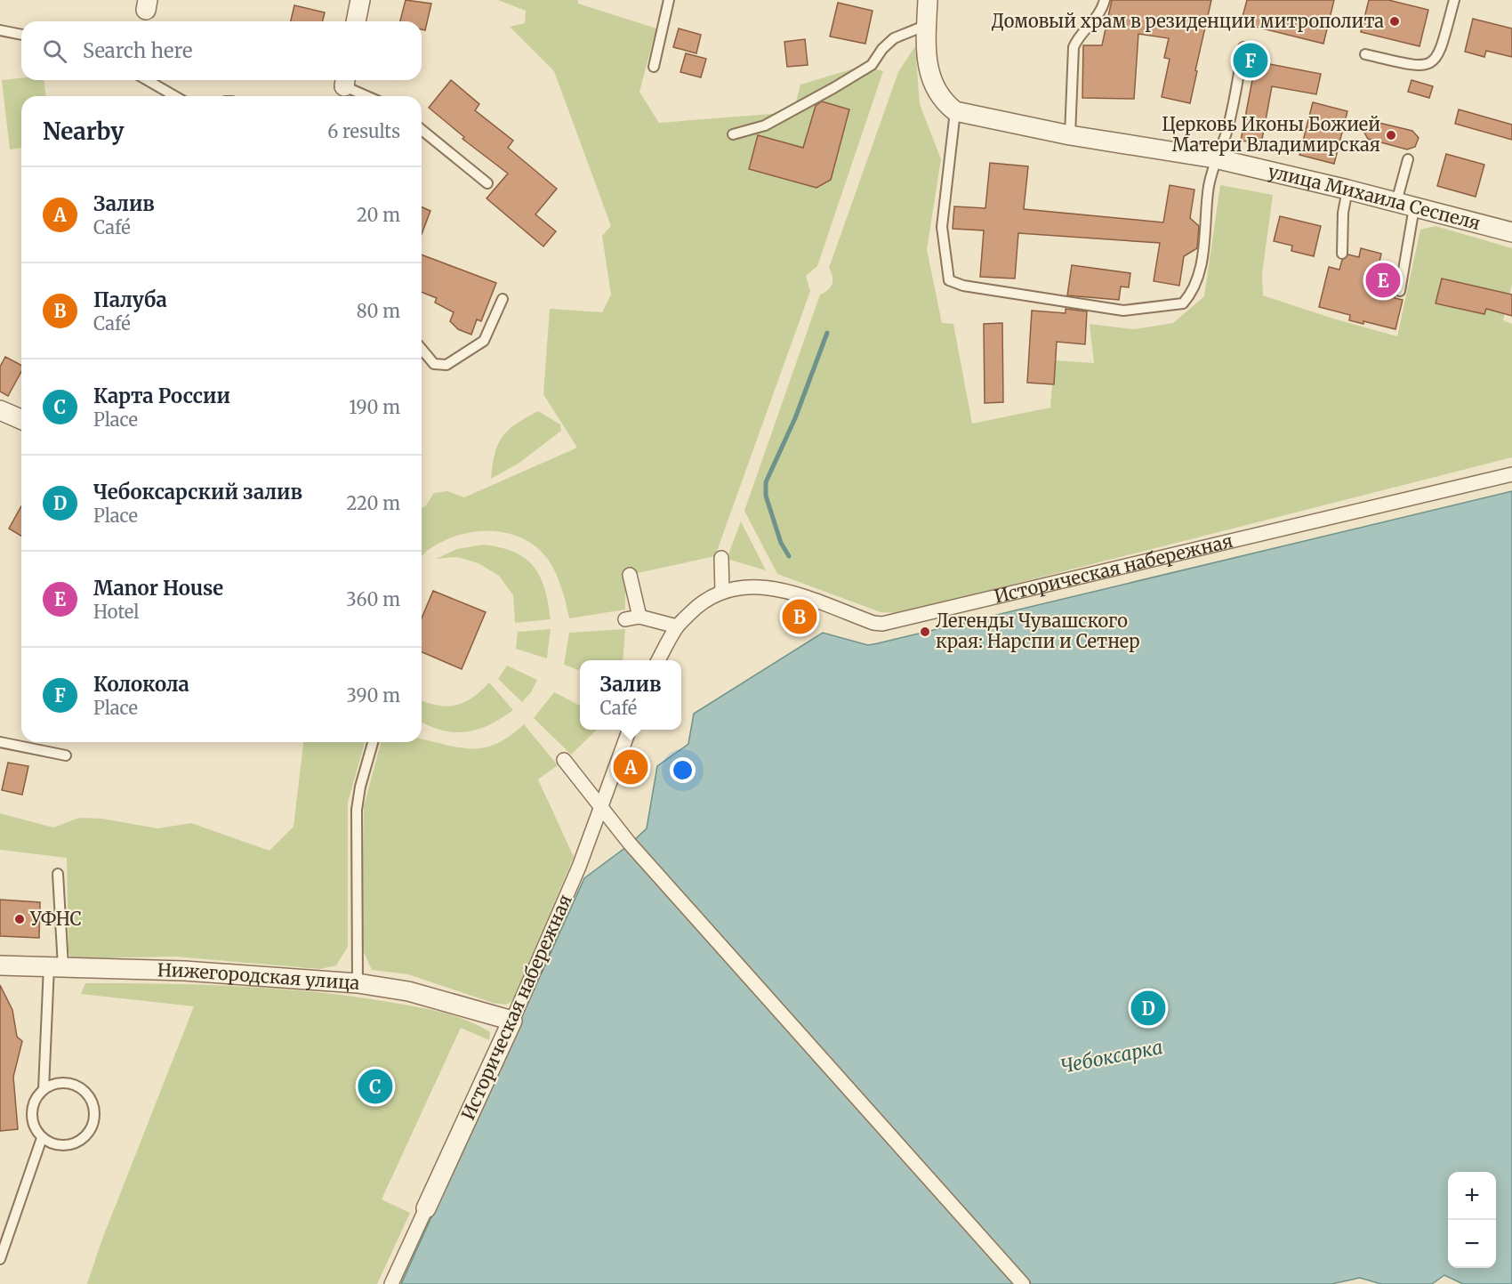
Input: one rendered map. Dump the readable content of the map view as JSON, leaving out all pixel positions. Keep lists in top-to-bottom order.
{
  "streets": {
    "street": ["улица Михаила Сеспеля", "Историческая набережная", "Нижегородская улица"]
  },
  "crossings": [
    ["Историческая набережная", "Нижегородская улица"]
  ],
  "water": ["Чебоксарка"],
  "places": [
    "Домовый храм в резиденции митрополита",
    "Церковь Иконы Божией Матери Владимирская",
    "Легенды Чувашского края: Нарспи и Сетнер",
    "УФНС"
  ],
  "page": {
    "search": "Search here",
    "pins": [
      "F",
      "E",
      "B",
      "A",
      "D",
      "C"
    ],
    "heading": ["Nearby", "6 results"],
    "list": [
      {
        "mark": "A",
        "name": "Залив",
        "note": "Café",
        "value": "20 m"
      },
      {
        "mark": "B",
        "name": "Палуба",
        "note": "Café",
        "value": "80 m"
      },
      {
        "mark": "C",
        "name": "Карта России",
        "note": "Place",
        "value": "190 m"
      },
      {
        "mark": "D",
        "name": "Чебоксарский залив",
        "note": "Place",
        "value": "220 m"
      },
      {
        "mark": "E",
        "name": "Manor House",
        "note": "Hotel",
        "value": "360 m"
      },
      {
        "mark": "F",
        "name": "Колокола",
        "note": "Place",
        "value": "390 m"
      }
    ],
    "popup": ["Залив", "Café"],
    "map_buttons": ["+", "−"]
  }
}
